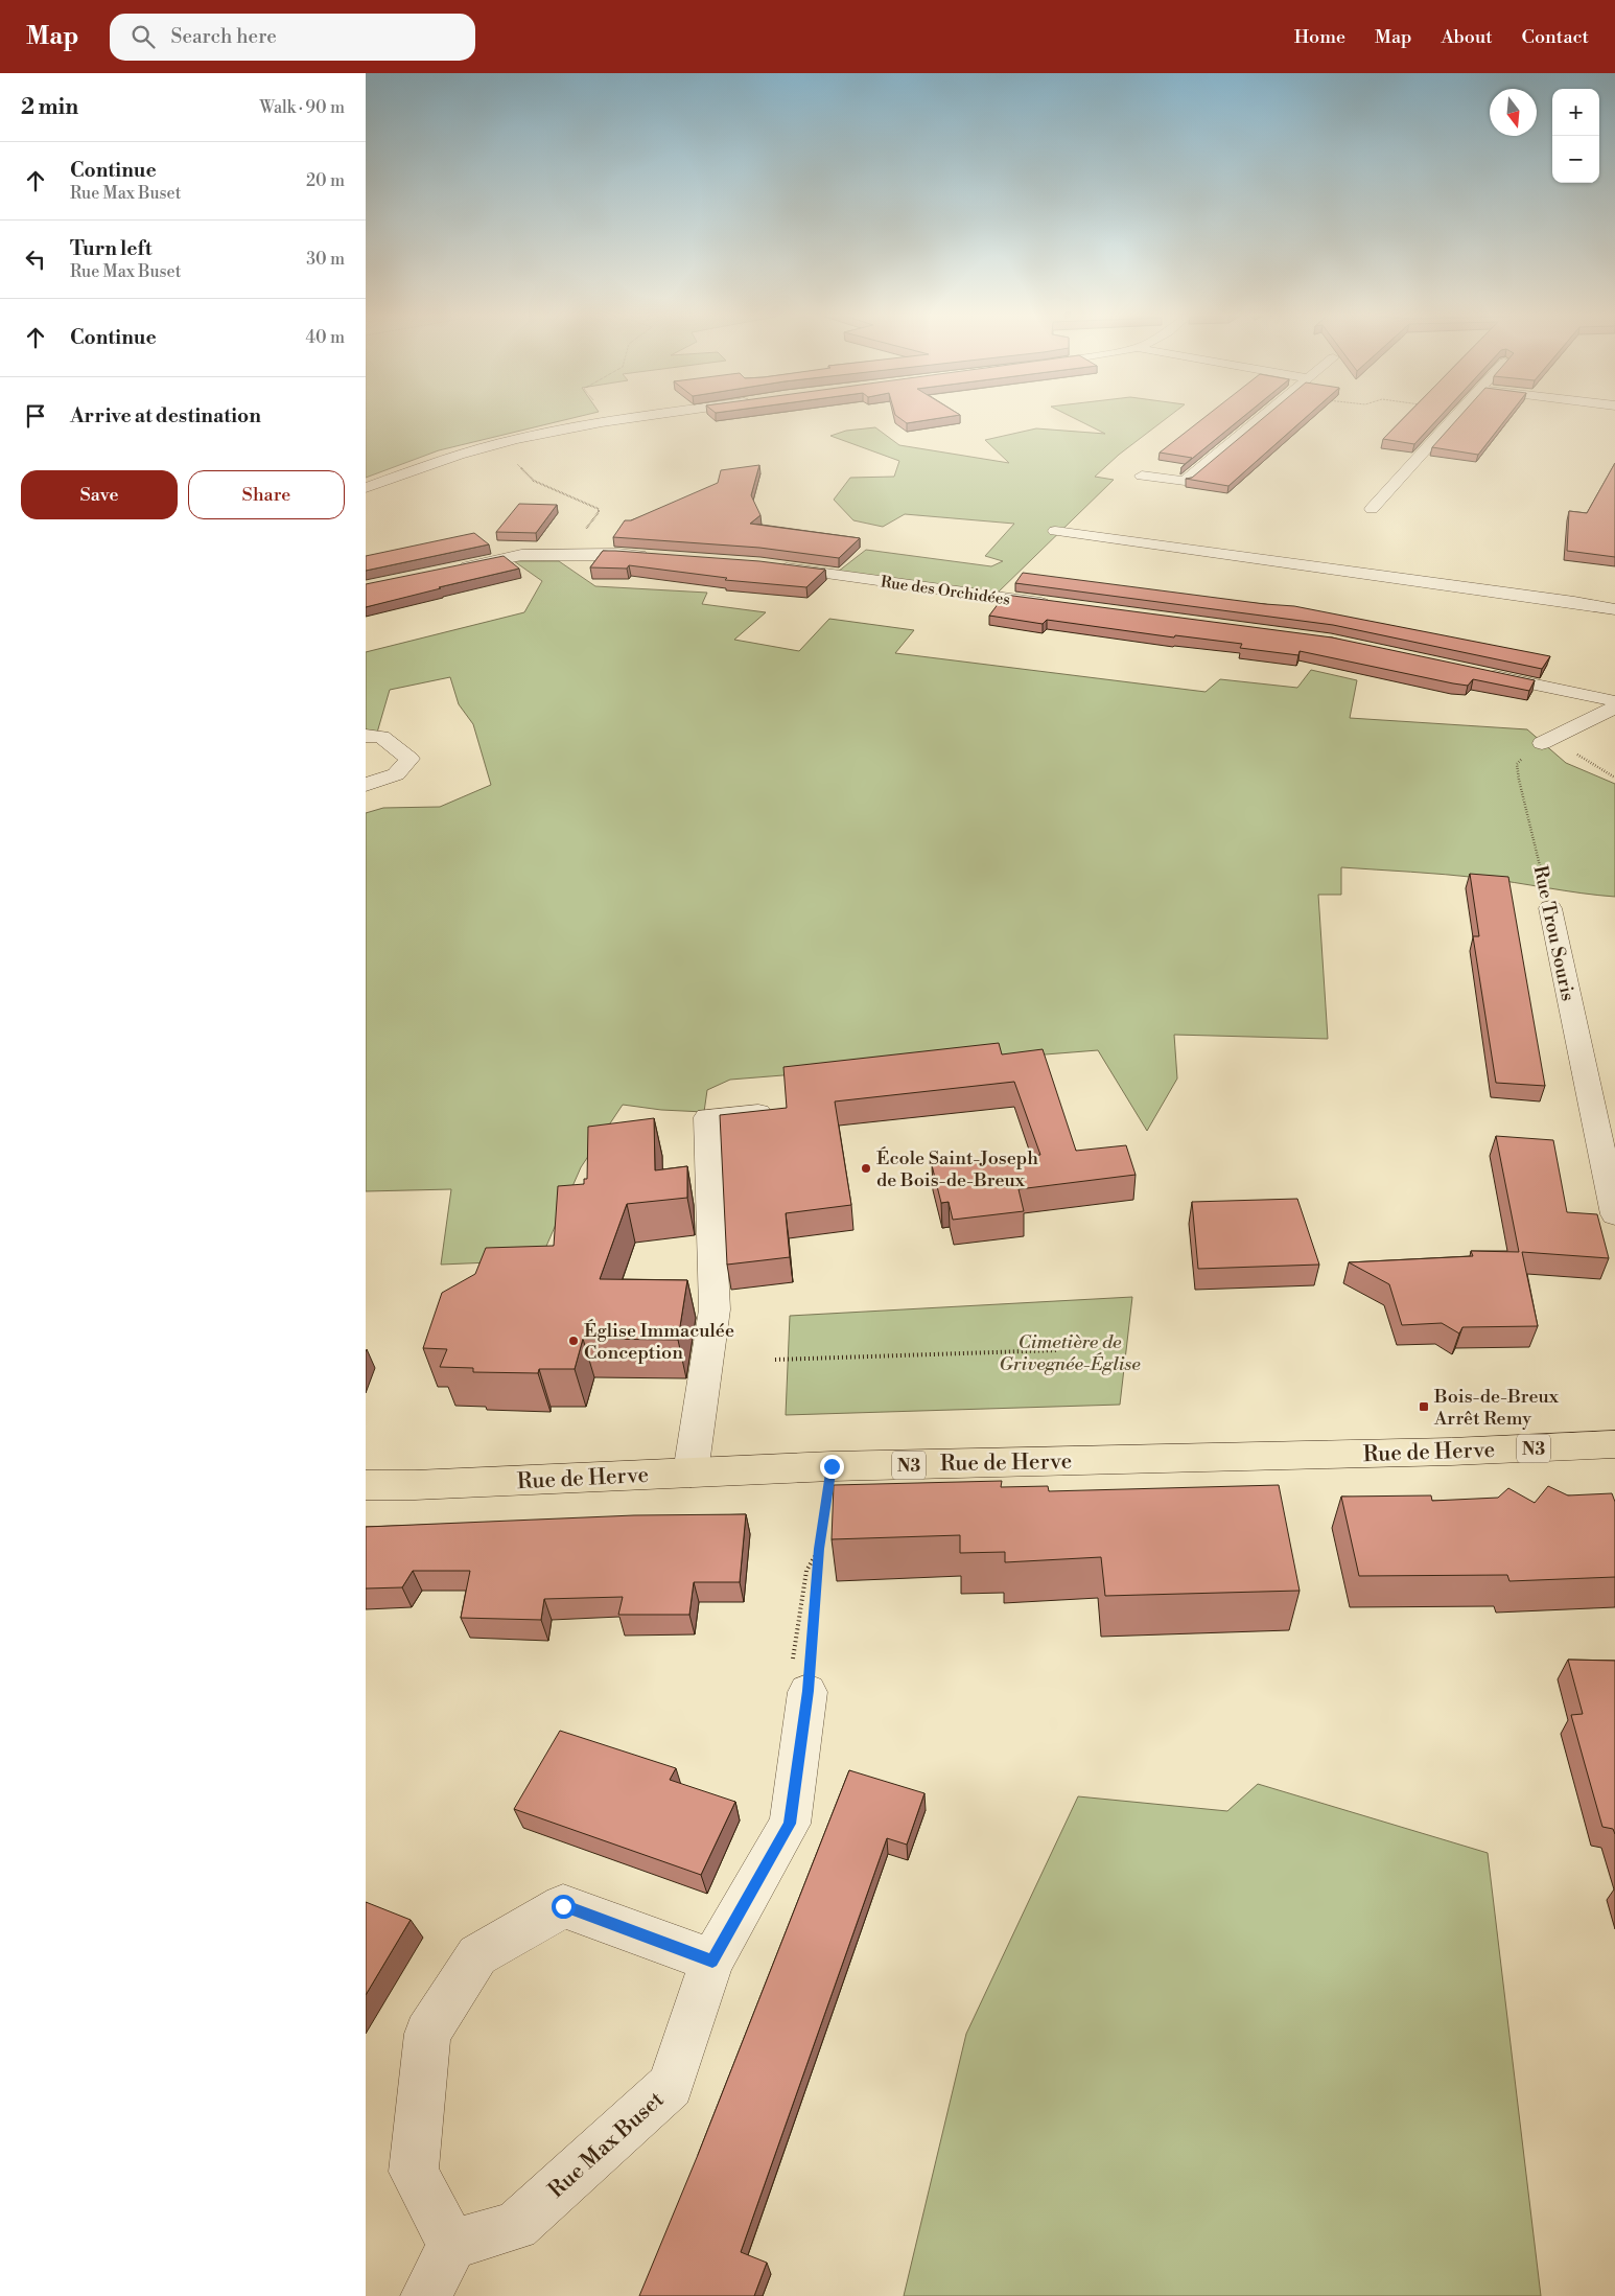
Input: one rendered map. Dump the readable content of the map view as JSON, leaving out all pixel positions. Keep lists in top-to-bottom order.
{
  "streets": {
    "main road": ["N3", "Rue de Herve"],
    "street": ["Rue des Orchidées", "Rue Trou Souris", "Rue Max Buset"]
  },
  "parks": ["Cimetière de Grivegnée-Église"],
  "places": {
    "other": ["École Saint-Joseph de Bois-de-Breux", "Église Immaculée Conception"],
    "transit": ["Bois-de-Breux Arrêt Remy"]
  },
  "north": "bottom",
  "page": {
    "header": "Map",
    "search": "Search here",
    "nav": [
      "Home",
      "Map",
      "About",
      "Contact"
    ],
    "heading": ["2 min", "Walk · 90 m"],
    "map_buttons": ["+", "−"],
    "list": [
      ["Continue", "Rue Max Buset", "20 m"],
      ["Turn left", "Rue Max Buset", "30 m"],
      ["Continue", "40 m"],
      "Arrive at destination"
    ],
    "buttons": ["Save", "Share"]
  }
}
